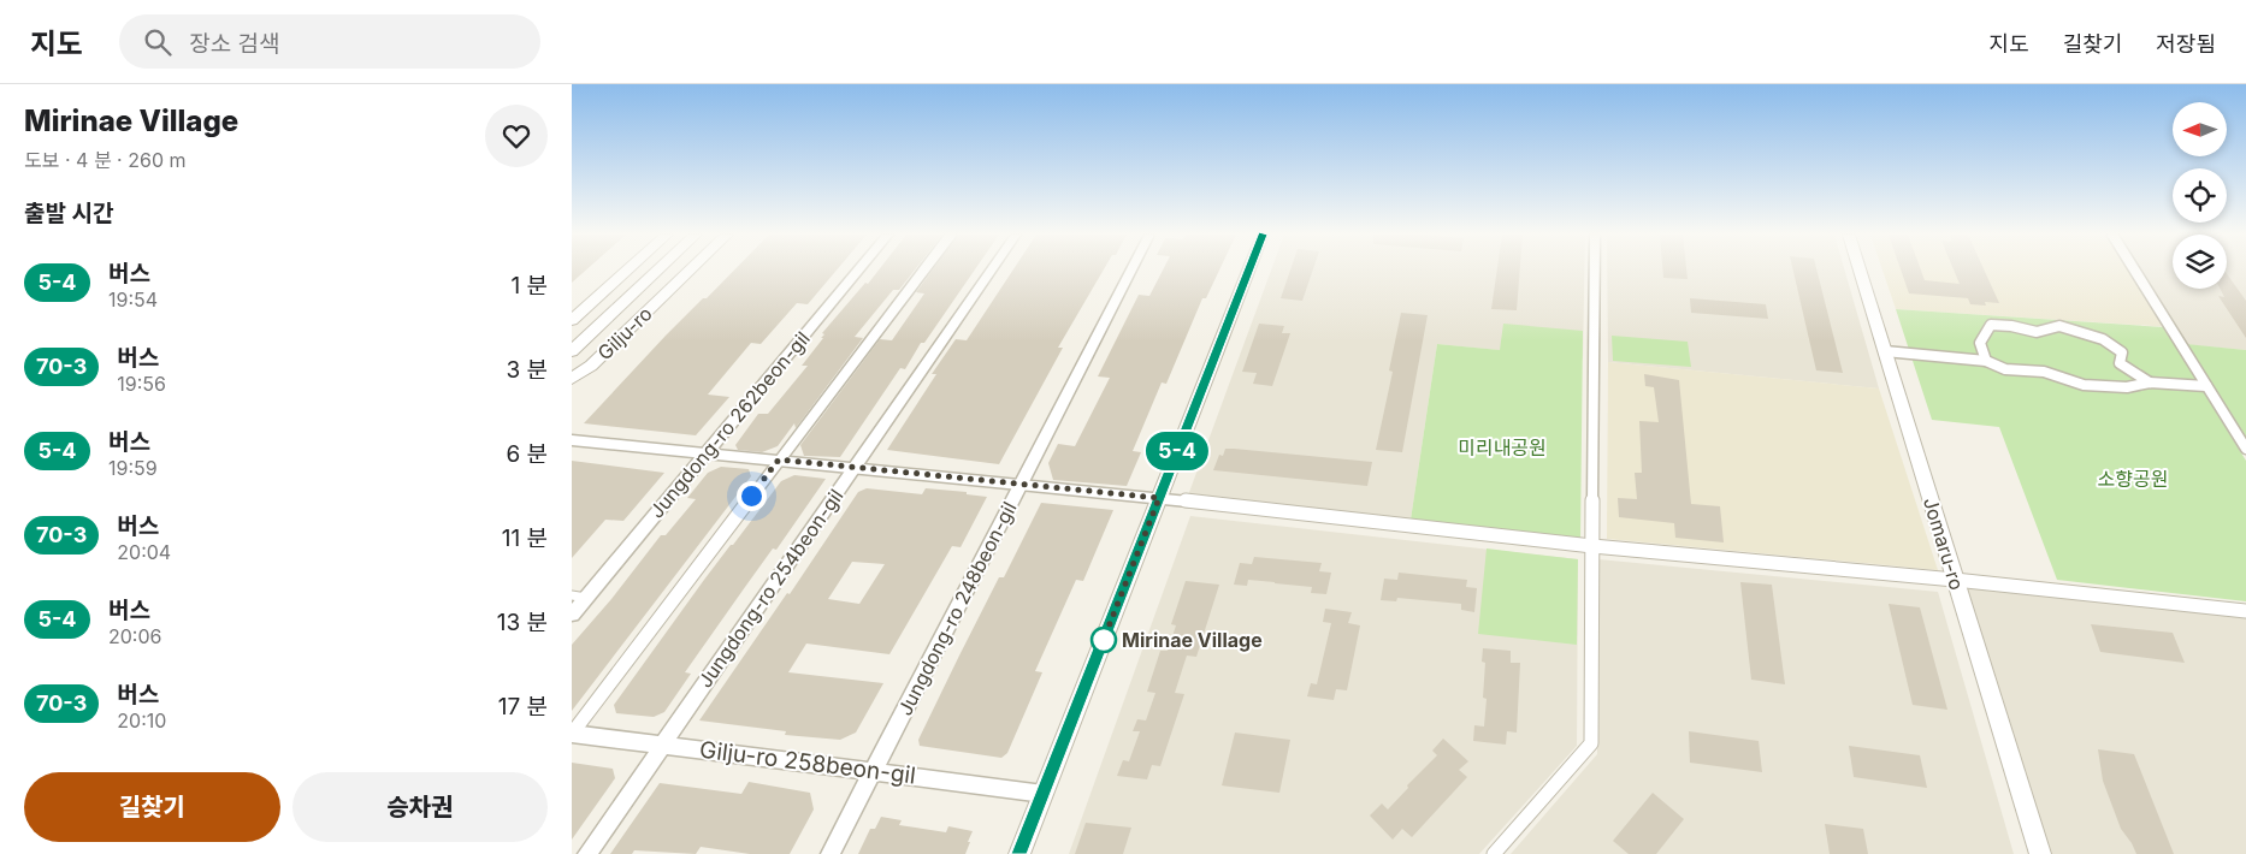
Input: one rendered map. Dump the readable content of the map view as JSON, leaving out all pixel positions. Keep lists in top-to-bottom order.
{
  "streets": {
    "street": [
      "Gilju-ro",
      "Jungdong-ro 262beon-gil",
      "Jomaru-ro",
      "Jungdong-ro 254beon-gil",
      "Jungdong-ro 248beon-gil",
      "Gilju-ro 258beon-gil"
    ]
  },
  "crossings": [
    ["Jungdong-ro 254beon-gil", "Gilju-ro 258beon-gil"],
    ["Jungdong-ro 248beon-gil", "Gilju-ro 258beon-gil"]
  ],
  "parks": ["미리내공원", "소향공원"],
  "places": ["Mirinae Village"],
  "lines": ["bus line 5-4"],
  "north": "left",
  "page": {
    "header": "지도",
    "search": "장소 검색",
    "nav": ["지도", "길찾기", "저장됨"],
    "heading": [
      ["Mirinae Village", "도보 · 4 분 · 260 m"],
      "출발 시간"
    ],
    "on_map": "5-4",
    "list": [
      {
        "mark": "5-4",
        "name": "버스",
        "note": "19:54",
        "value": "1 분"
      },
      {
        "mark": "70-3",
        "name": "버스",
        "note": "19:56",
        "value": "3 분"
      },
      {
        "mark": "5-4",
        "name": "버스",
        "note": "19:59",
        "value": "6 분"
      },
      {
        "mark": "70-3",
        "name": "버스",
        "note": "20:04",
        "value": "11 분"
      },
      {
        "mark": "5-4",
        "name": "버스",
        "note": "20:06",
        "value": "13 분"
      },
      {
        "mark": "70-3",
        "name": "버스",
        "note": "20:10",
        "value": "17 분"
      }
    ],
    "buttons": ["길찾기", "승차권"]
  }
}
